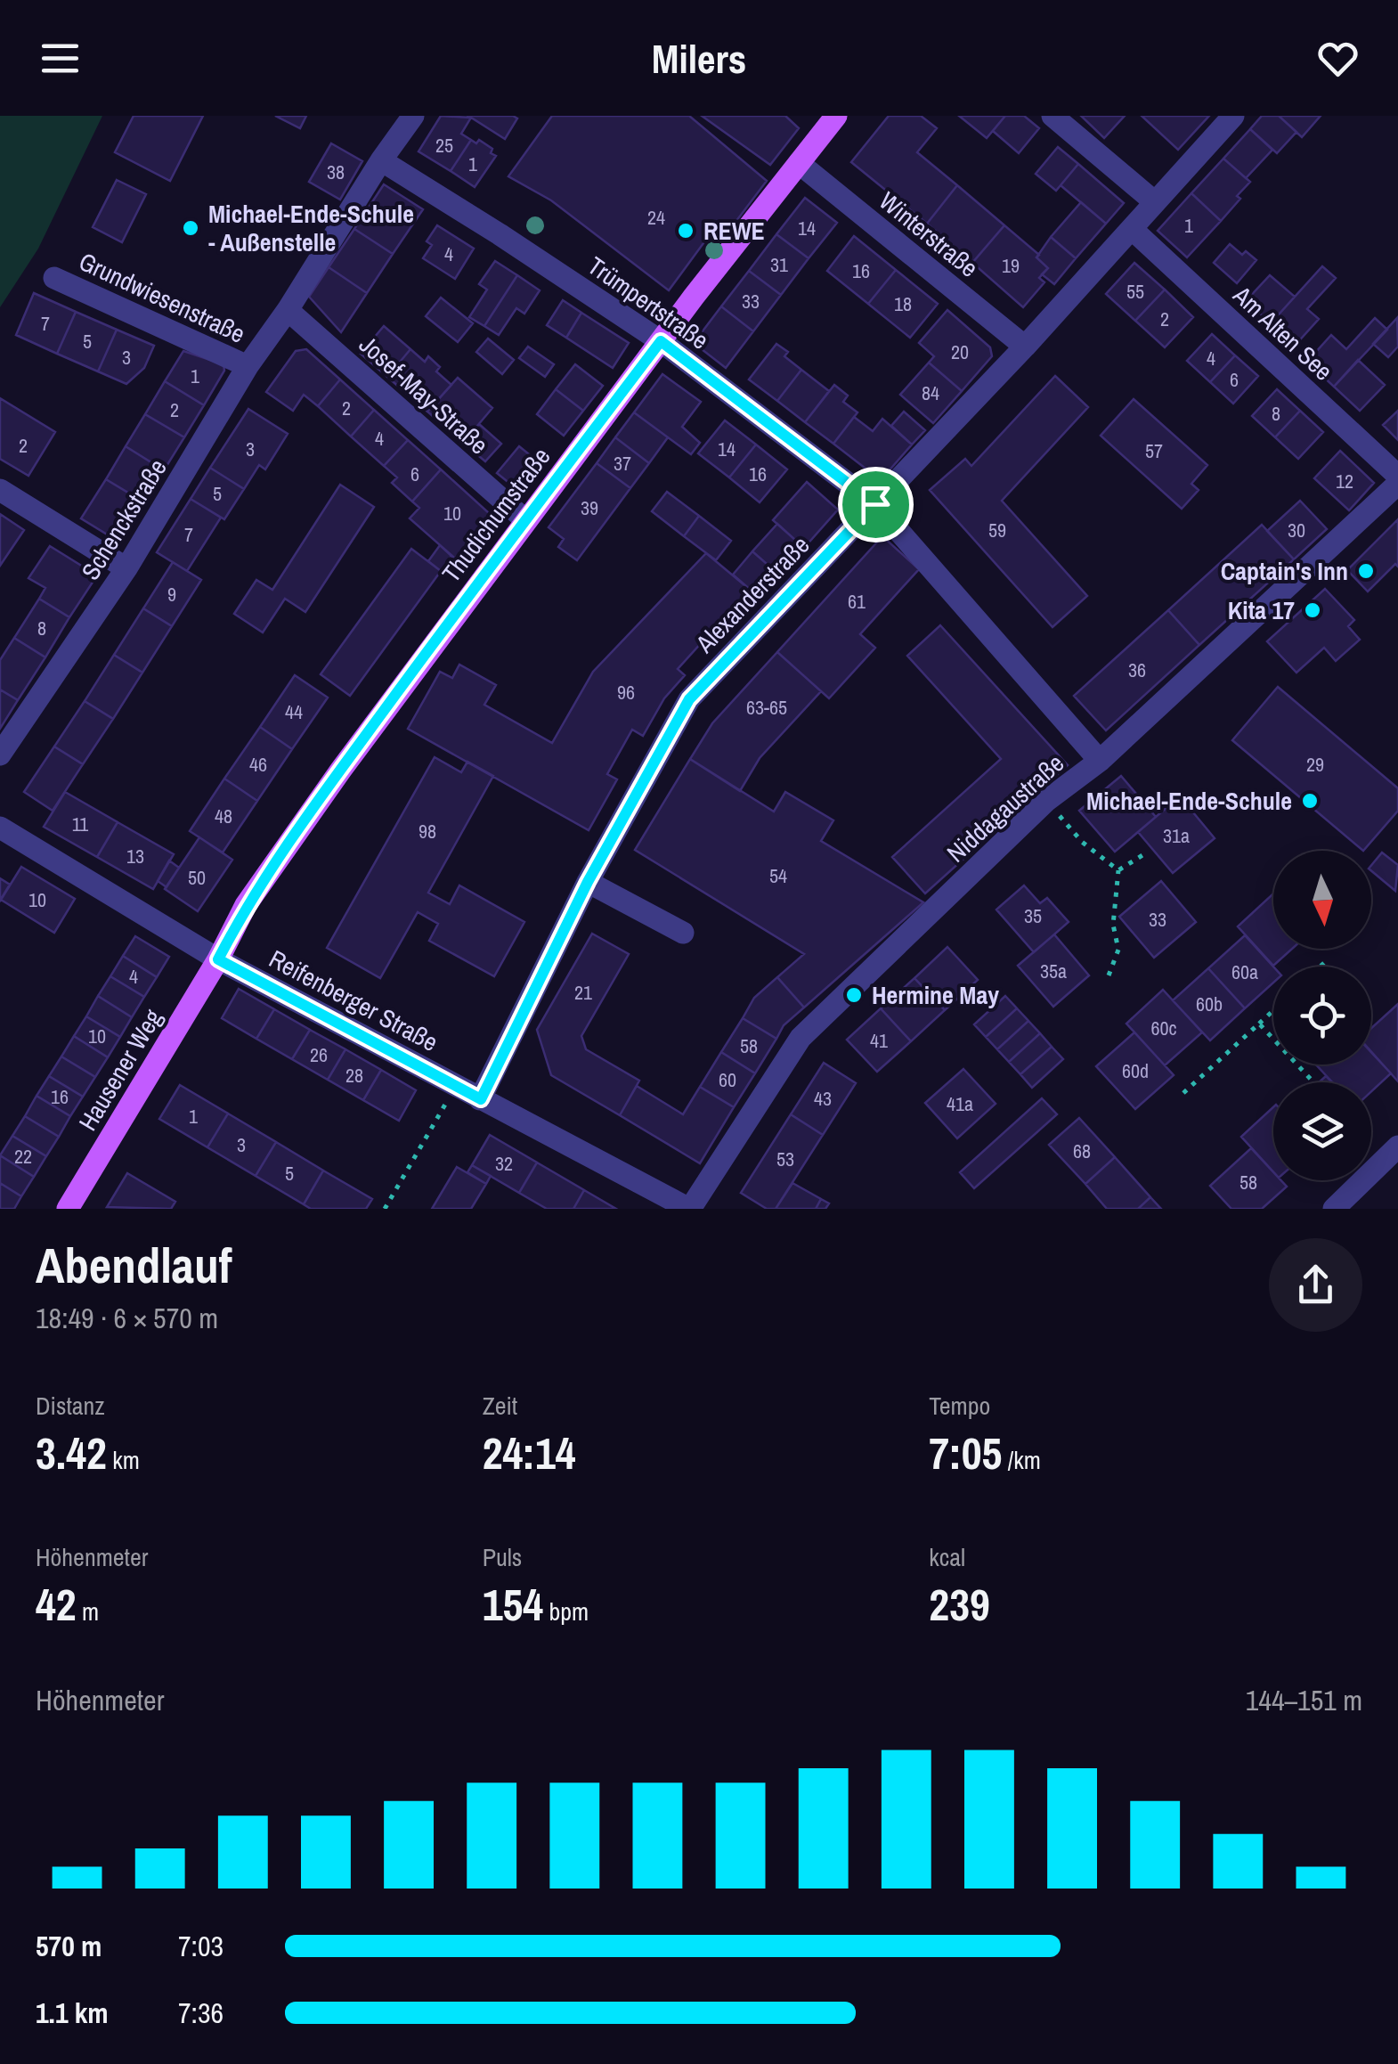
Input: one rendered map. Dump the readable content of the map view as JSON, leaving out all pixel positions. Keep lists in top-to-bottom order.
{
  "streets": {
    "main road": ["Thudichumstraße", "Hausener Weg"],
    "street": [
      "Winterstraße",
      "Grundwiesenstraße",
      "Trümpertstraße",
      "Am Alten See",
      "Josef-May-Straße",
      "Schenckstraße",
      "Alexanderstraße",
      "Niddagaustraße",
      "Reifenberger Straße"
    ]
  },
  "crossings": [
    ["Winterstraße", "Thudichumstraße"],
    ["Winterstraße", "Alexanderstraße"],
    ["Grundwiesenstraße", "Schenckstraße"],
    ["Trümpertstraße", "Thudichumstraße"],
    ["Trümpertstraße", "Schenckstraße"],
    ["Trümpertstraße", "Alexanderstraße"],
    ["Trümpertstraße", "Niddagaustraße"],
    ["Am Alten See", "Alexanderstraße"],
    ["Josef-May-Straße", "Thudichumstraße"],
    ["Josef-May-Straße", "Schenckstraße"],
    ["Thudichumstraße", "Reifenberger Straße"],
    ["Thudichumstraße", "Hausener Weg"],
    ["Alexanderstraße", "Reifenberger Straße"],
    ["Niddagaustraße", "Reifenberger Straße"],
    ["Reifenberger Straße", "Hausener Weg"]
  ],
  "places": [
    "Michael-Ende-Schule - Außenstelle",
    "REWE",
    "Captain's Inn",
    "Kita 17",
    "Michael-Ende-Schule",
    "Hermine May"
  ],
  "house_numbers": [
    "25",
    "1",
    "38",
    "24",
    "1",
    "14",
    "4",
    "31",
    "19",
    "16",
    "55",
    "33",
    "18",
    "2",
    "7",
    "5",
    "20",
    "3",
    "4",
    "1",
    "6",
    "84",
    "2",
    "2",
    "8",
    "4",
    "2",
    "3",
    "14",
    "57",
    "37",
    "6",
    "16",
    "12",
    "5",
    "39",
    "10",
    "59",
    "30",
    "7",
    "9",
    "61",
    "8",
    "36",
    "96",
    "63-65",
    "44",
    "46",
    "29",
    "48",
    "11",
    "98",
    "31a",
    "13",
    "54",
    "50",
    "10",
    "35",
    "33",
    "35a",
    "60a",
    "4",
    "21",
    "60b",
    "60c",
    "10",
    "41",
    "58",
    "26",
    "60d",
    "28",
    "60",
    "16",
    "43",
    "41a",
    "1",
    "3",
    "68",
    "22",
    "53",
    "32",
    "5",
    "58"
  ],
  "north": "bottom",
  "page": {
    "header": "Milers",
    "heading": ["Abendlauf", "18:49 · 6 × 570 m"],
    "stats": [
      ["Distanz", "3.42 km"],
      ["Zeit", "24:14"],
      ["Tempo", "7:05 /km"],
      ["Höhenmeter", "42 m"],
      ["Puls", "154 bpm"],
      ["kcal", "239"]
    ],
    "chart": ["Höhenmeter", "144–151 m"],
    "list": [
      {
        "name": "570 m",
        "note": "7:03"
      },
      {
        "name": "1.1 km",
        "note": "7:36"
      }
    ]
  }
}
